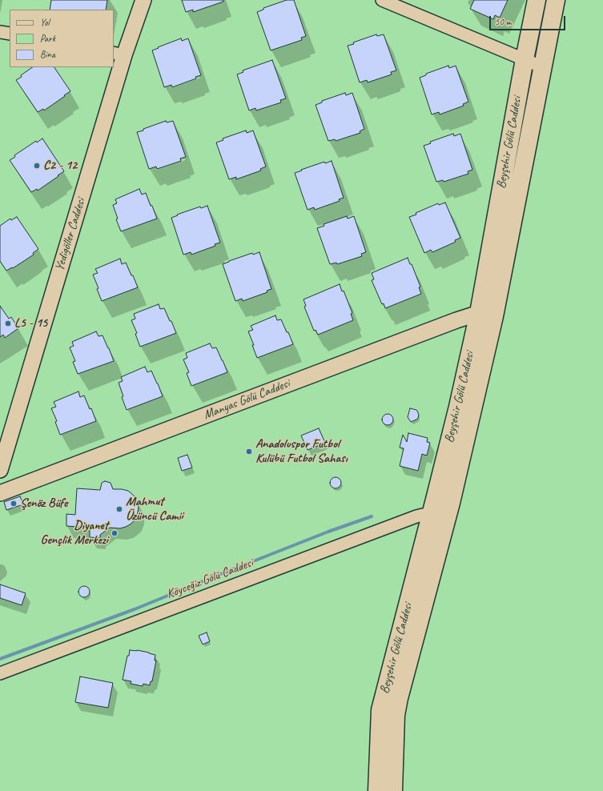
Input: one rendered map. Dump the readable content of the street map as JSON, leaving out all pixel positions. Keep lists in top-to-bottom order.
{
  "streets": {
    "main road": ["Beyşehir Gölü Caddesi"],
    "street": ["Yedigöller Caddesi", "Manyas Gölü Caddesi", "Köyceğiz Gölü Caddesi"]
  },
  "crossings": [
    ["Beyşehir Gölü Caddesi", "Manyas Gölü Caddesi"],
    ["Beyşehir Gölü Caddesi", "Köyceğiz Gölü Caddesi"]
  ],
  "places": [
    "C2 - 12",
    "L5 - 15",
    "Anadoluspor Futbol Kulübü Futbol Sahası",
    "Şenöz Büfe",
    "Mahmut Üzüncü Camii",
    "Diyanet Gençlik Merkezi"
  ],
  "legend": ["Yol", "Park", "Bina"],
  "scale_bar": "50 m"
}
